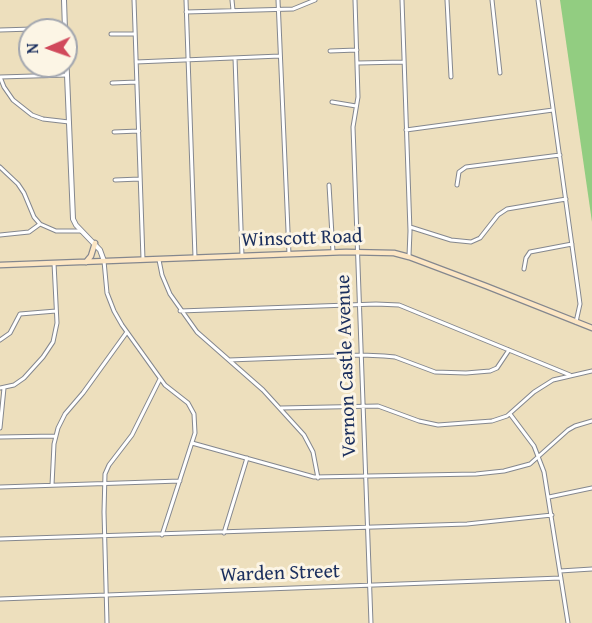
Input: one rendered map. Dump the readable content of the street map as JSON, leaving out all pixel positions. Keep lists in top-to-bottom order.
{
  "streets": {
    "main road": ["Winscott Road"],
    "street": ["Vernon Castle Avenue", "Warden Street"]
  },
  "crossings": [
    ["Winscott Road", "Vernon Castle Avenue"],
    ["Vernon Castle Avenue", "Warden Street"]
  ],
  "north": "left"
}
